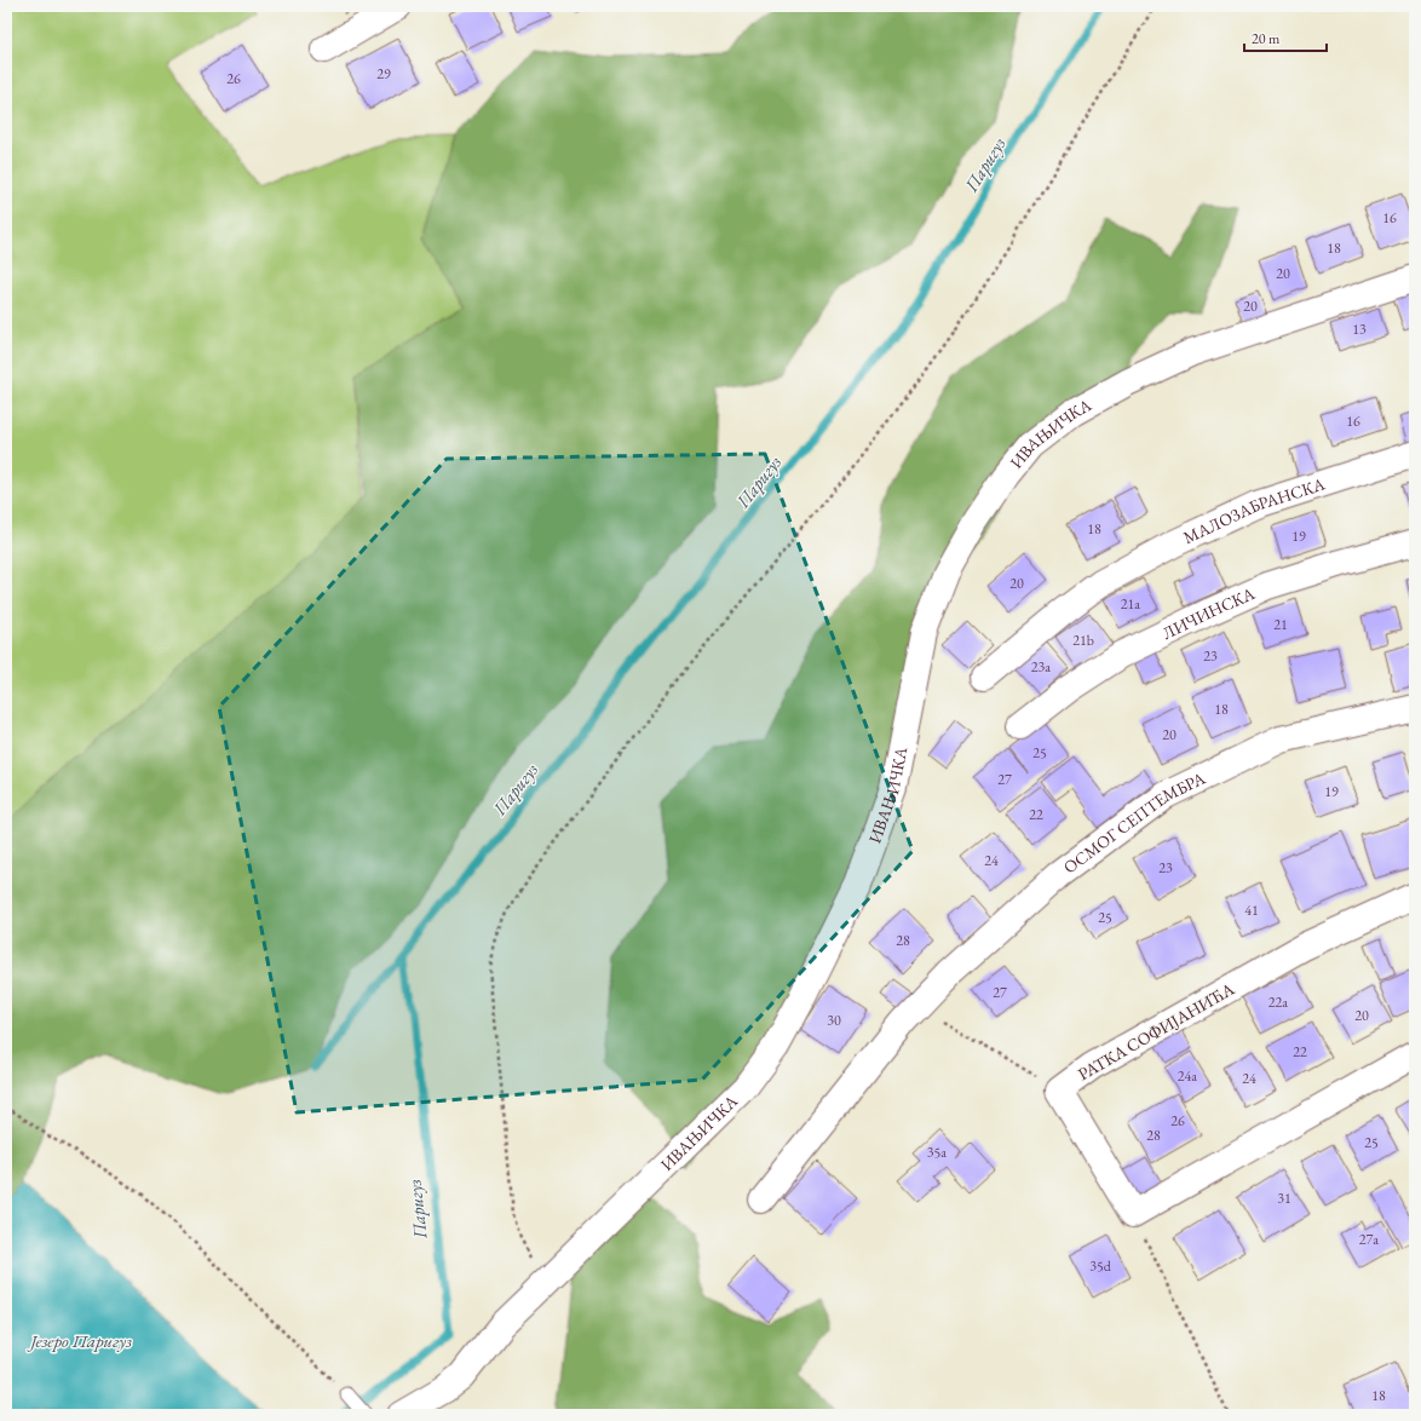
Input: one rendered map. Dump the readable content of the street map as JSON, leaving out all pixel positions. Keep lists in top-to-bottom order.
{
  "streets": {
    "street": [
      "ИВАЊИЧКА",
      "МАЛОЗАБРАНСКА",
      "ЛИЧИНСКА",
      "ОСМОГ СЕПТЕМБРА",
      "РАТКА СОФИЈАНИЋА"
    ]
  },
  "water": ["Паригуз", "Језеро Паригуз"],
  "house_numbers": [
    "29",
    "26",
    "16",
    "18",
    "20",
    "20",
    "13",
    "16",
    "18",
    "19",
    "20",
    "21a",
    "21",
    "21b",
    "23",
    "23a",
    "18",
    "20",
    "25",
    "27",
    "19",
    "22",
    "24",
    "23",
    "41",
    "25",
    "28",
    "27",
    "22a",
    "20",
    "30",
    "22",
    "24a",
    "24",
    "26",
    "28",
    "25",
    "35a",
    "31",
    "27a",
    "35d",
    "18"
  ],
  "scale_bar": "20 m"
}
